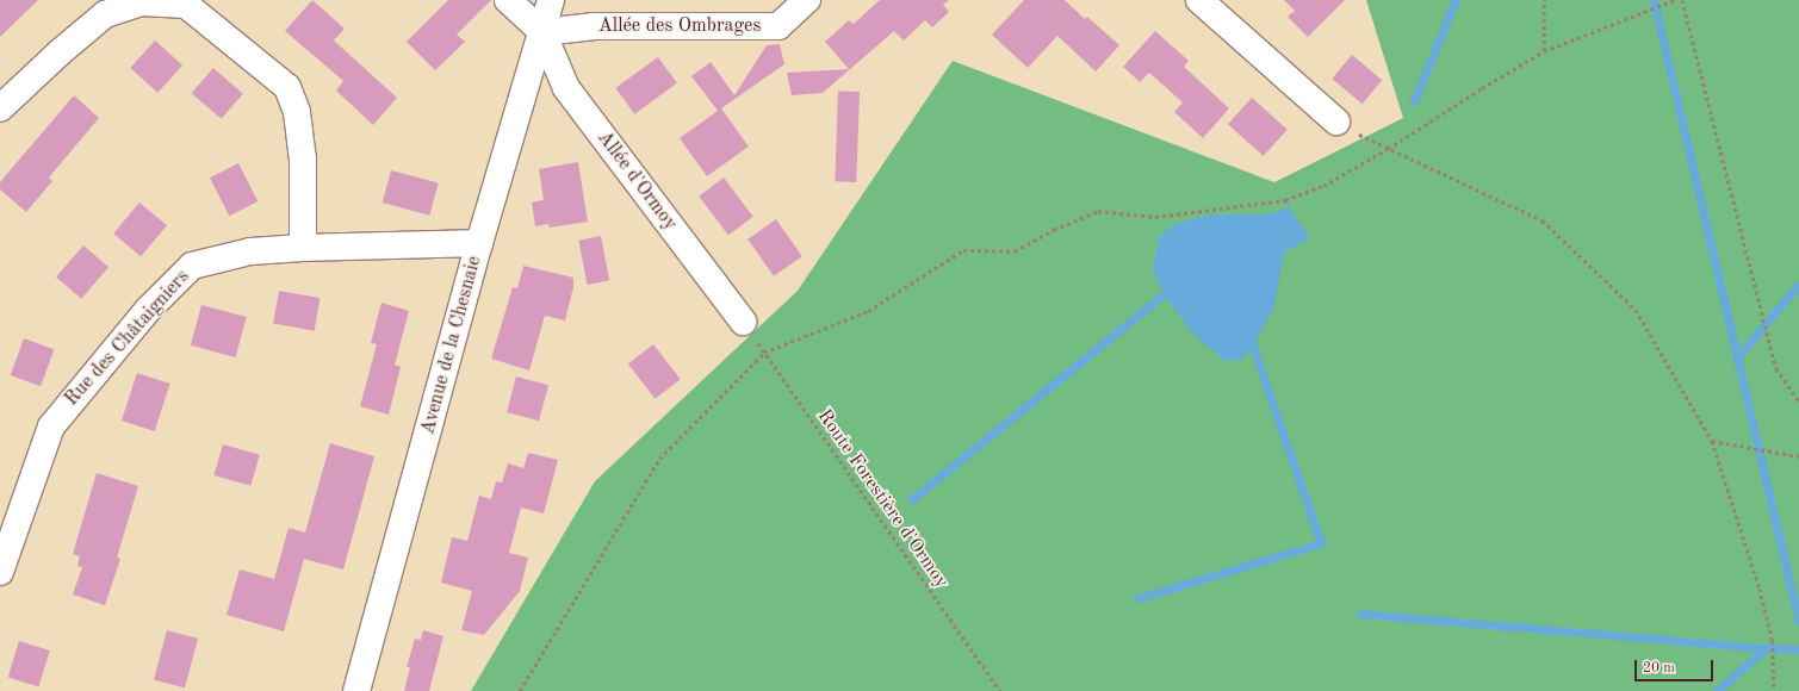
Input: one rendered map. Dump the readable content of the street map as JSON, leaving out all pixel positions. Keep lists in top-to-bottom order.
{
  "streets": {
    "street": [
      "Allée des Ombrages",
      "Allée d'Ormoy",
      "Rue des Châtaigniers",
      "Avenue de la Chesnaie"
    ],
    "path": ["Route Forestière d'Ormoy"]
  },
  "crossings": [
    ["Allée des Ombrages", "Allée d'Ormoy"],
    ["Allée des Ombrages", "Avenue de la Chesnaie"],
    ["Allée d'Ormoy", "Avenue de la Chesnaie"],
    ["Allée d'Ormoy", "Route Forestière d'Ormoy"],
    ["Rue des Châtaigniers", "Avenue de la Chesnaie"]
  ],
  "scale_bar": "20 m"
}
